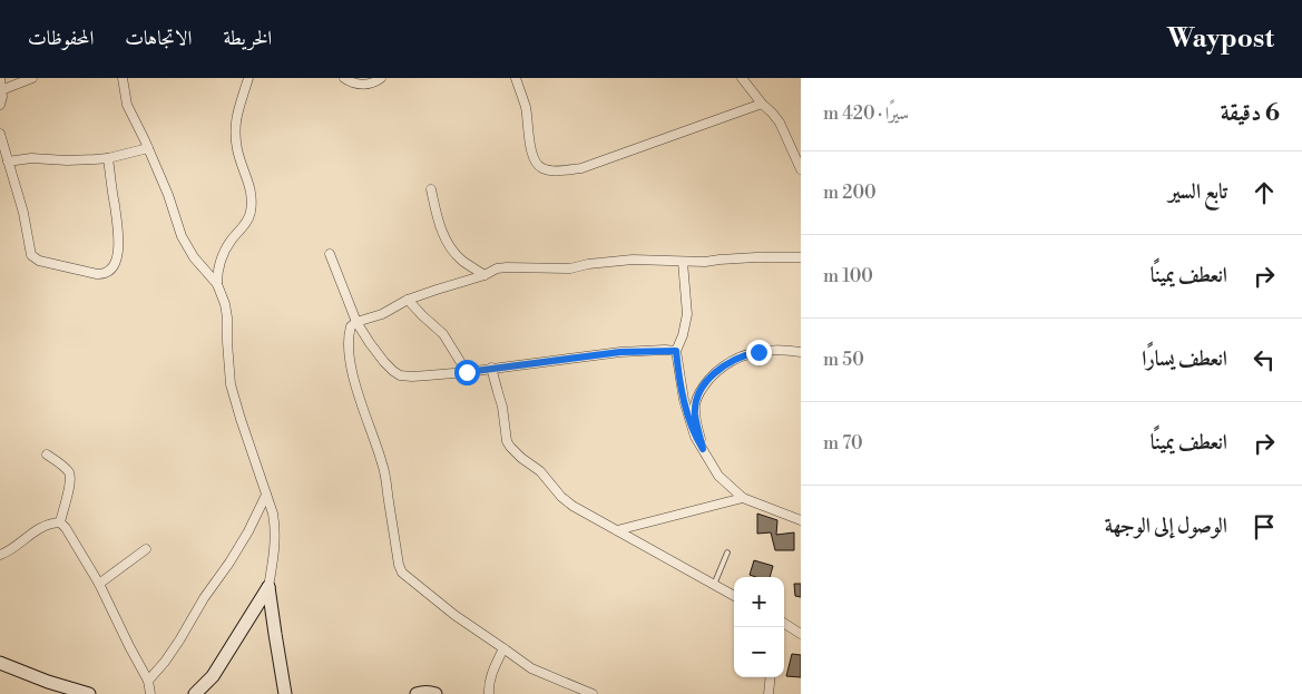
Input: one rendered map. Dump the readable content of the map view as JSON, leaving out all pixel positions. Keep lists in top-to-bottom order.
{
  "page": {
    "header": "Waypost",
    "nav": ["الخريطة", "الاتجاهات", "المحفوظات"],
    "heading": ["6 دقيقة", "سيرًا · 420 m"],
    "list": [
      ["تابع السير", "200 m"],
      ["انعطف يمينًا", "100 m"],
      ["انعطف يسارًا", "50 m"],
      ["انعطف يمينًا", "70 m"],
      "الوصول إلى الوجهة"
    ],
    "map_buttons": ["+", "−"]
  }
}
